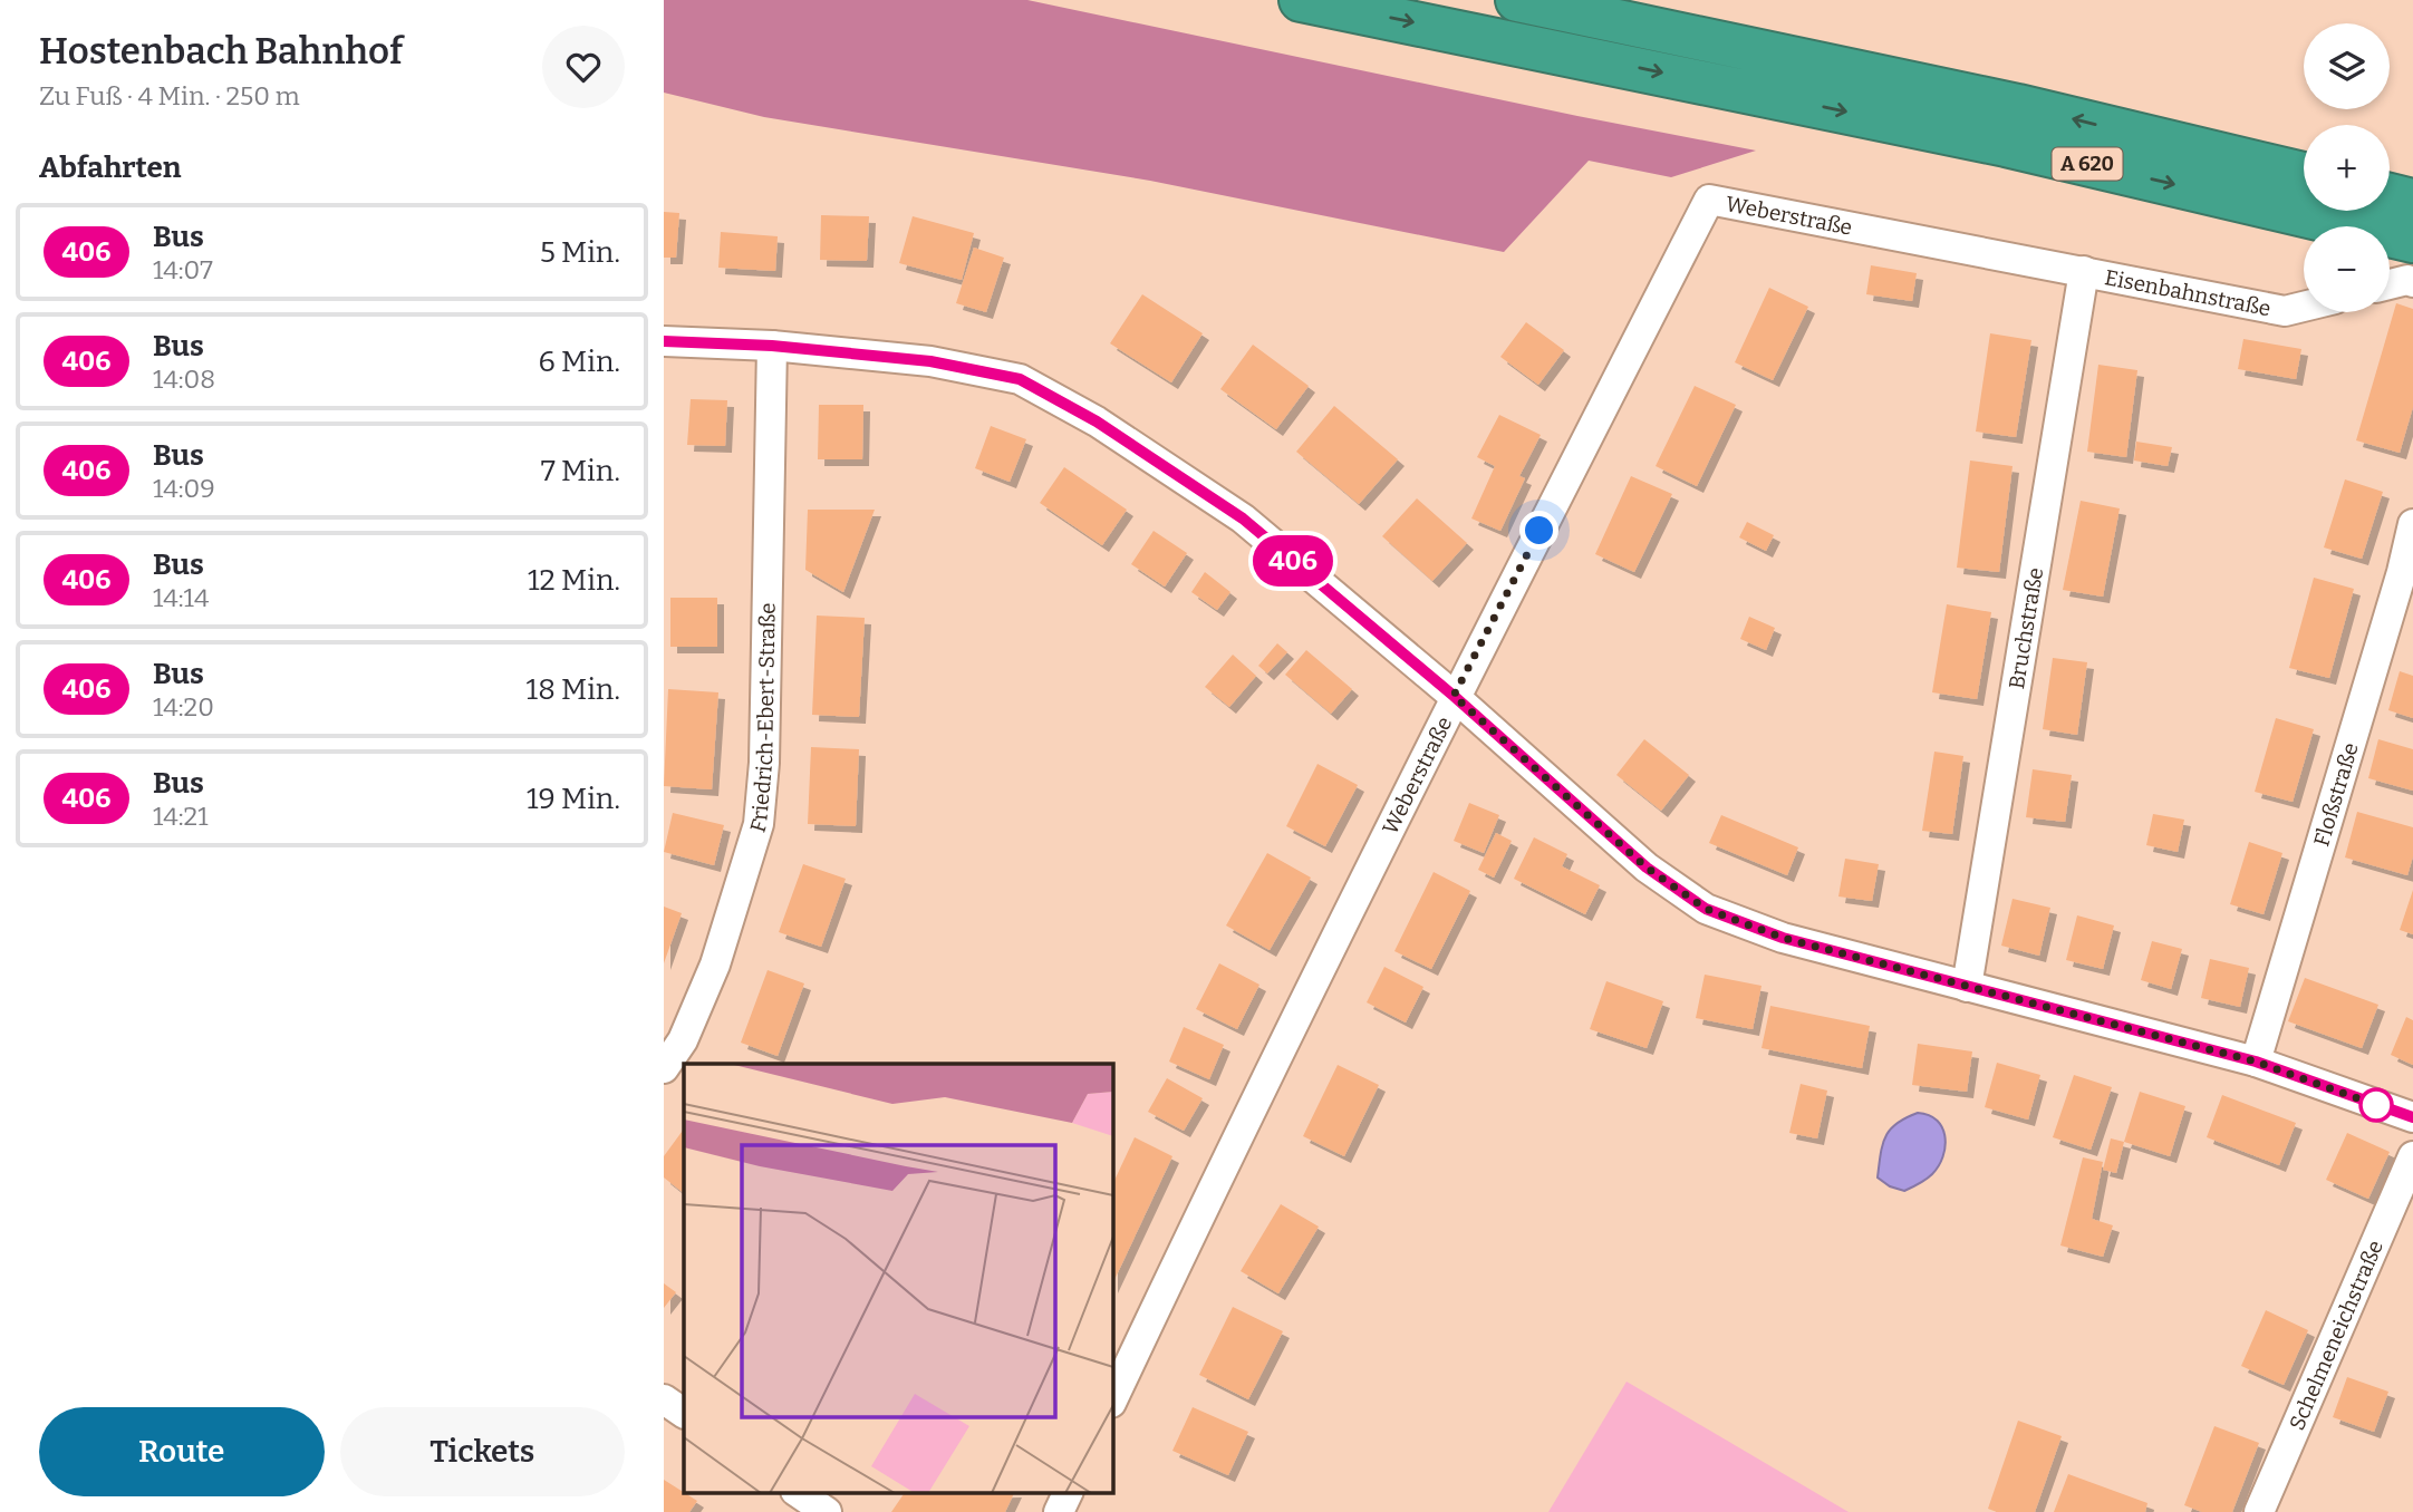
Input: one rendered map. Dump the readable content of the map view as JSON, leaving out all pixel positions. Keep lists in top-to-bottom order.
{
  "streets": {
    "highway": ["A 620"],
    "street": [
      "Weberstraße",
      "Eisenbahnstraße",
      "Bruchstraße",
      "Friedrich-Ebert-Straße",
      "Floßstraße",
      "Schelmeneichstraße"
    ]
  },
  "crossings": [
    ["Weberstraße", "Eisenbahnstraße"],
    ["Weberstraße", "Bruchstraße"],
    ["Eisenbahnstraße", "Bruchstraße"]
  ],
  "lines": ["bus line 406"],
  "page": {
    "heading": [
      ["Hostenbach Bahnhof", "Zu Fuß · 4 Min. · 250 m"],
      "Abfahrten"
    ],
    "on_map": "406",
    "map_buttons": ["+", "−"],
    "list": [
      {
        "mark": "406",
        "name": "Bus",
        "note": "14:07",
        "value": "5 Min."
      },
      {
        "mark": "406",
        "name": "Bus",
        "note": "14:08",
        "value": "6 Min."
      },
      {
        "mark": "406",
        "name": "Bus",
        "note": "14:09",
        "value": "7 Min."
      },
      {
        "mark": "406",
        "name": "Bus",
        "note": "14:14",
        "value": "12 Min."
      },
      {
        "mark": "406",
        "name": "Bus",
        "note": "14:20",
        "value": "18 Min."
      },
      {
        "mark": "406",
        "name": "Bus",
        "note": "14:21",
        "value": "19 Min."
      }
    ],
    "buttons": ["Route", "Tickets"]
  }
}
